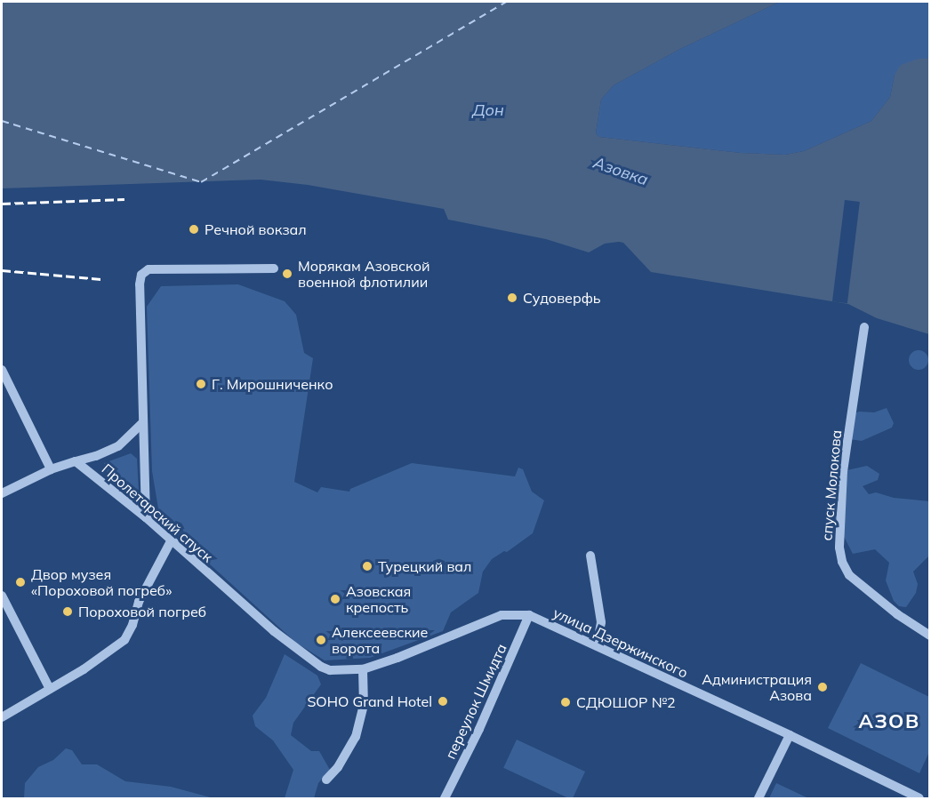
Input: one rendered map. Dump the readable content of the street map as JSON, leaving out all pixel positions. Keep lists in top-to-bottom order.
{
  "streets": {
    "street": [
      "спуск Молокова",
      "Пролетарский спуск",
      "улица Дзержинского",
      "переулок Шмидта"
    ]
  },
  "crossings": [
    ["Пролетарский спуск", "улица Дзержинского"],
    ["улица Дзержинского", "переулок Шмидта"]
  ],
  "districts": ["АЗОВ"],
  "water": ["Дон", "Азовка"],
  "places": [
    "Речной вокзал",
    "Морякам Азовской военной флотилии",
    "Судоверфь",
    "Г. Мирошниченко",
    "Турецкий вал",
    "Двор музея «Пороховой погреб»",
    "Азовская крепость",
    "Пороховой погреб",
    "Алексеевские ворота",
    "Администрация Азова",
    "SOHO Grand Hotel",
    "СДЮШОР №2"
  ]
}
